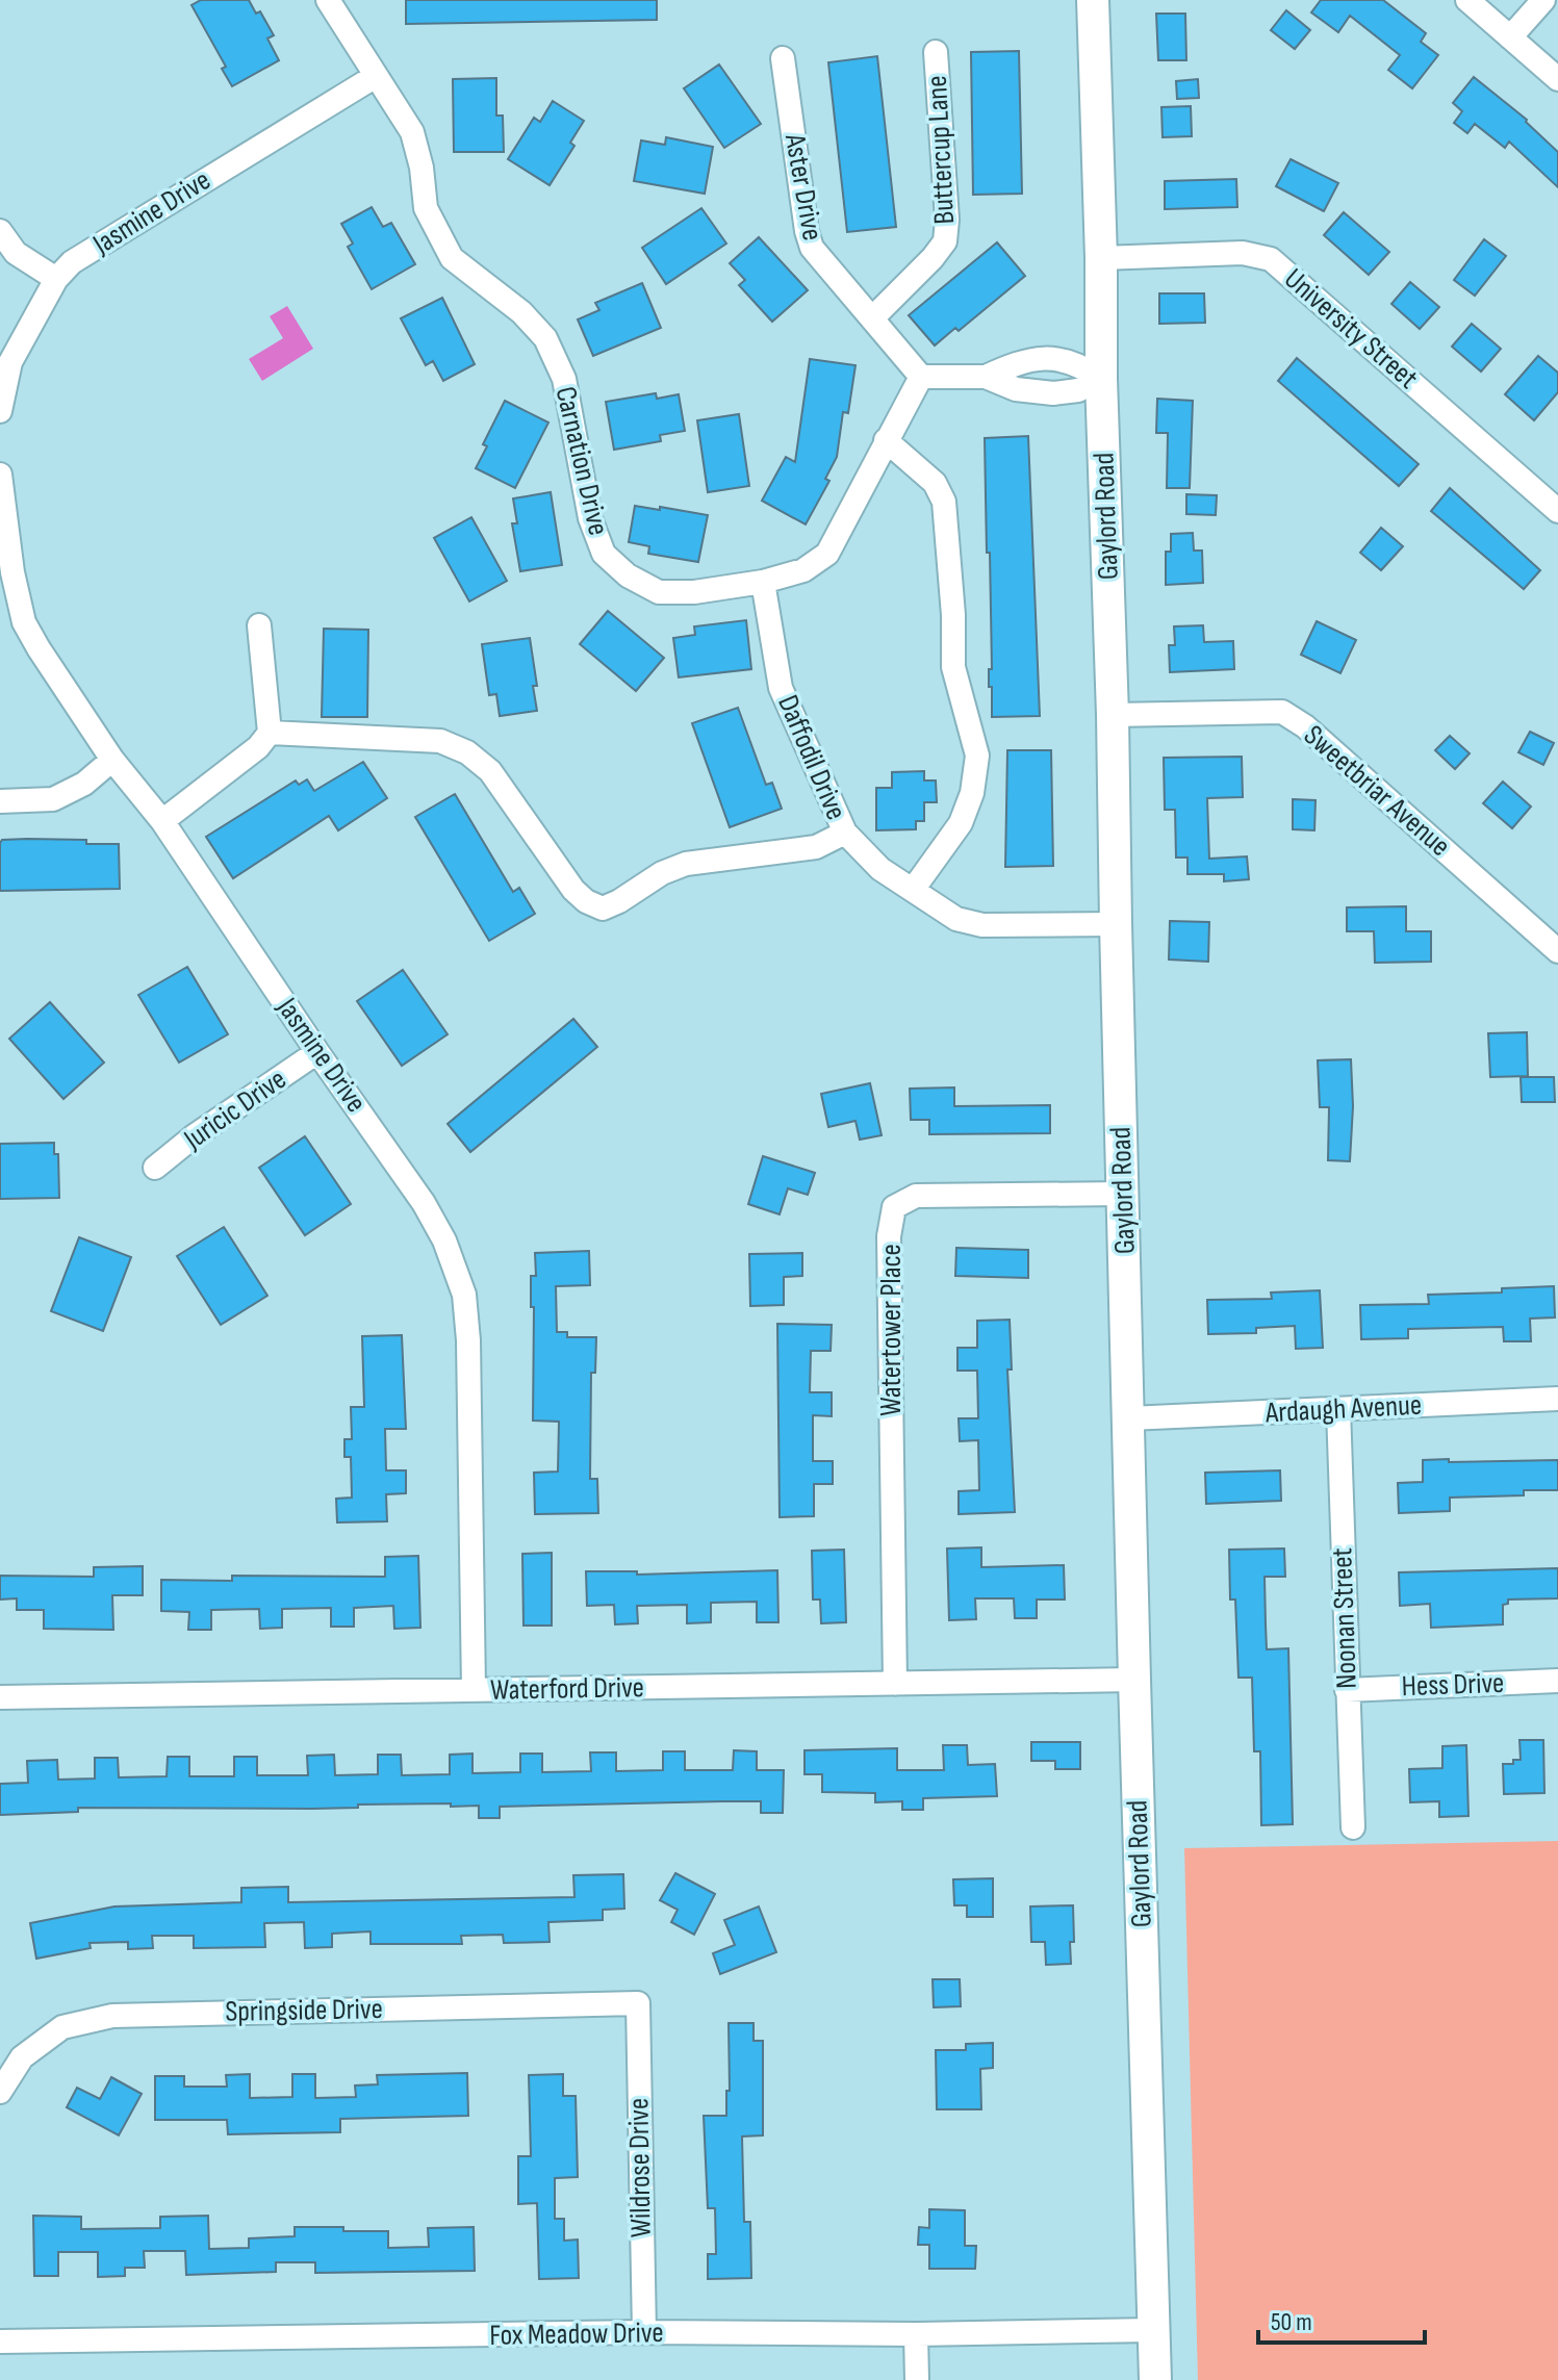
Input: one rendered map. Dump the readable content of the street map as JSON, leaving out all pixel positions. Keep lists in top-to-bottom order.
{
  "streets": {
    "street": [
      "Buttercup Lane",
      "Aster Drive",
      "Jasmine Drive",
      "University Street",
      "Carnation Drive",
      "Gaylord Road",
      "Daffodil Drive",
      "Sweetbriar Avenue",
      "Juricic Drive",
      "Watertower Place",
      "Ardaugh Avenue",
      "Noonan Street",
      "Hess Drive",
      "Waterford Drive",
      "Springside Drive",
      "Wildrose Drive",
      "Fox Meadow Drive"
    ]
  },
  "crossings": [
    ["Buttercup Lane", "Aster Drive"],
    ["Aster Drive", "Carnation Drive"],
    ["Jasmine Drive", "Carnation Drive"],
    ["Jasmine Drive", "Juricic Drive"],
    ["Jasmine Drive", "Waterford Drive"],
    ["University Street", "Gaylord Road"],
    ["Carnation Drive", "Daffodil Drive"],
    ["Gaylord Road", "Daffodil Drive"],
    ["Gaylord Road", "Sweetbriar Avenue"],
    ["Gaylord Road", "Watertower Place"],
    ["Gaylord Road", "Ardaugh Avenue"],
    ["Gaylord Road", "Waterford Drive"],
    ["Gaylord Road", "Fox Meadow Drive"],
    ["Watertower Place", "Waterford Drive"],
    ["Ardaugh Avenue", "Noonan Street"],
    ["Noonan Street", "Hess Drive"],
    ["Springside Drive", "Wildrose Drive"],
    ["Wildrose Drive", "Fox Meadow Drive"]
  ],
  "scale_bar": "50 m"
}
